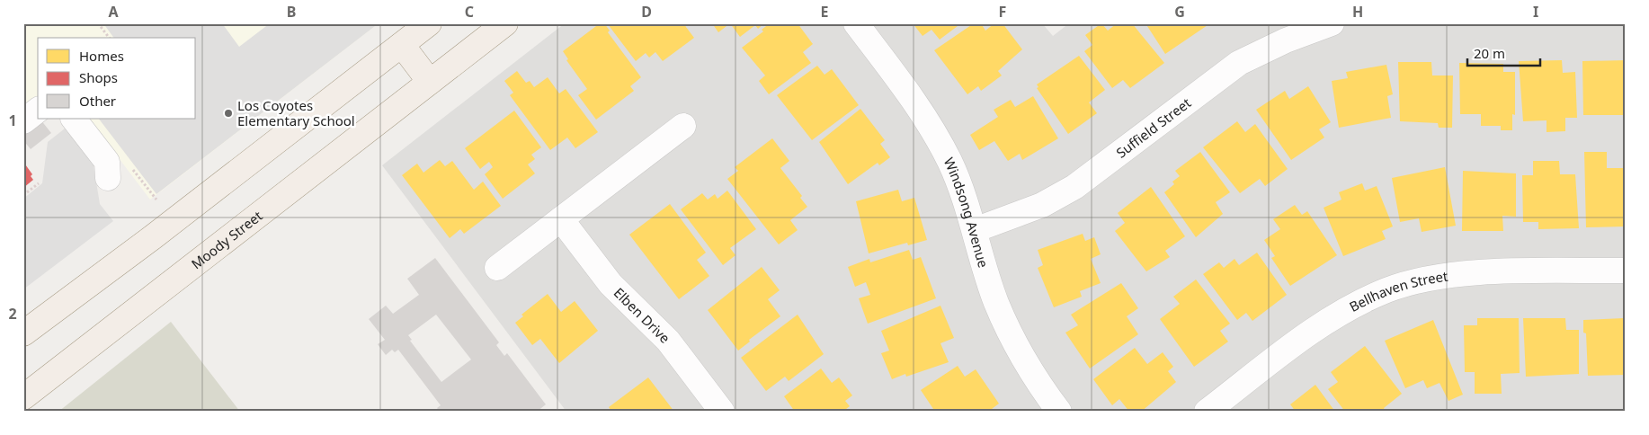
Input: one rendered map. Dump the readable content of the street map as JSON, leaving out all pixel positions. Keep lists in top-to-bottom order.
{
  "streets": {
    "main road": ["Moody Street"],
    "street": [
      "Suffield Street",
      "Windsong Avenue",
      "Bellhaven Street",
      "Elben Drive"
    ]
  },
  "crossings": [
    ["Suffield Street", "Windsong Avenue"]
  ],
  "places": ["Los Coyotes Elementary School"],
  "legend": ["Homes", "Shops", "Other"],
  "scale_bar": "20 m",
  "grid": {
    "columns": [
      "A",
      "B",
      "C",
      "D",
      "E",
      "F",
      "G",
      "H",
      "I"
    ],
    "rows": ["1", "2"]
  }
}
